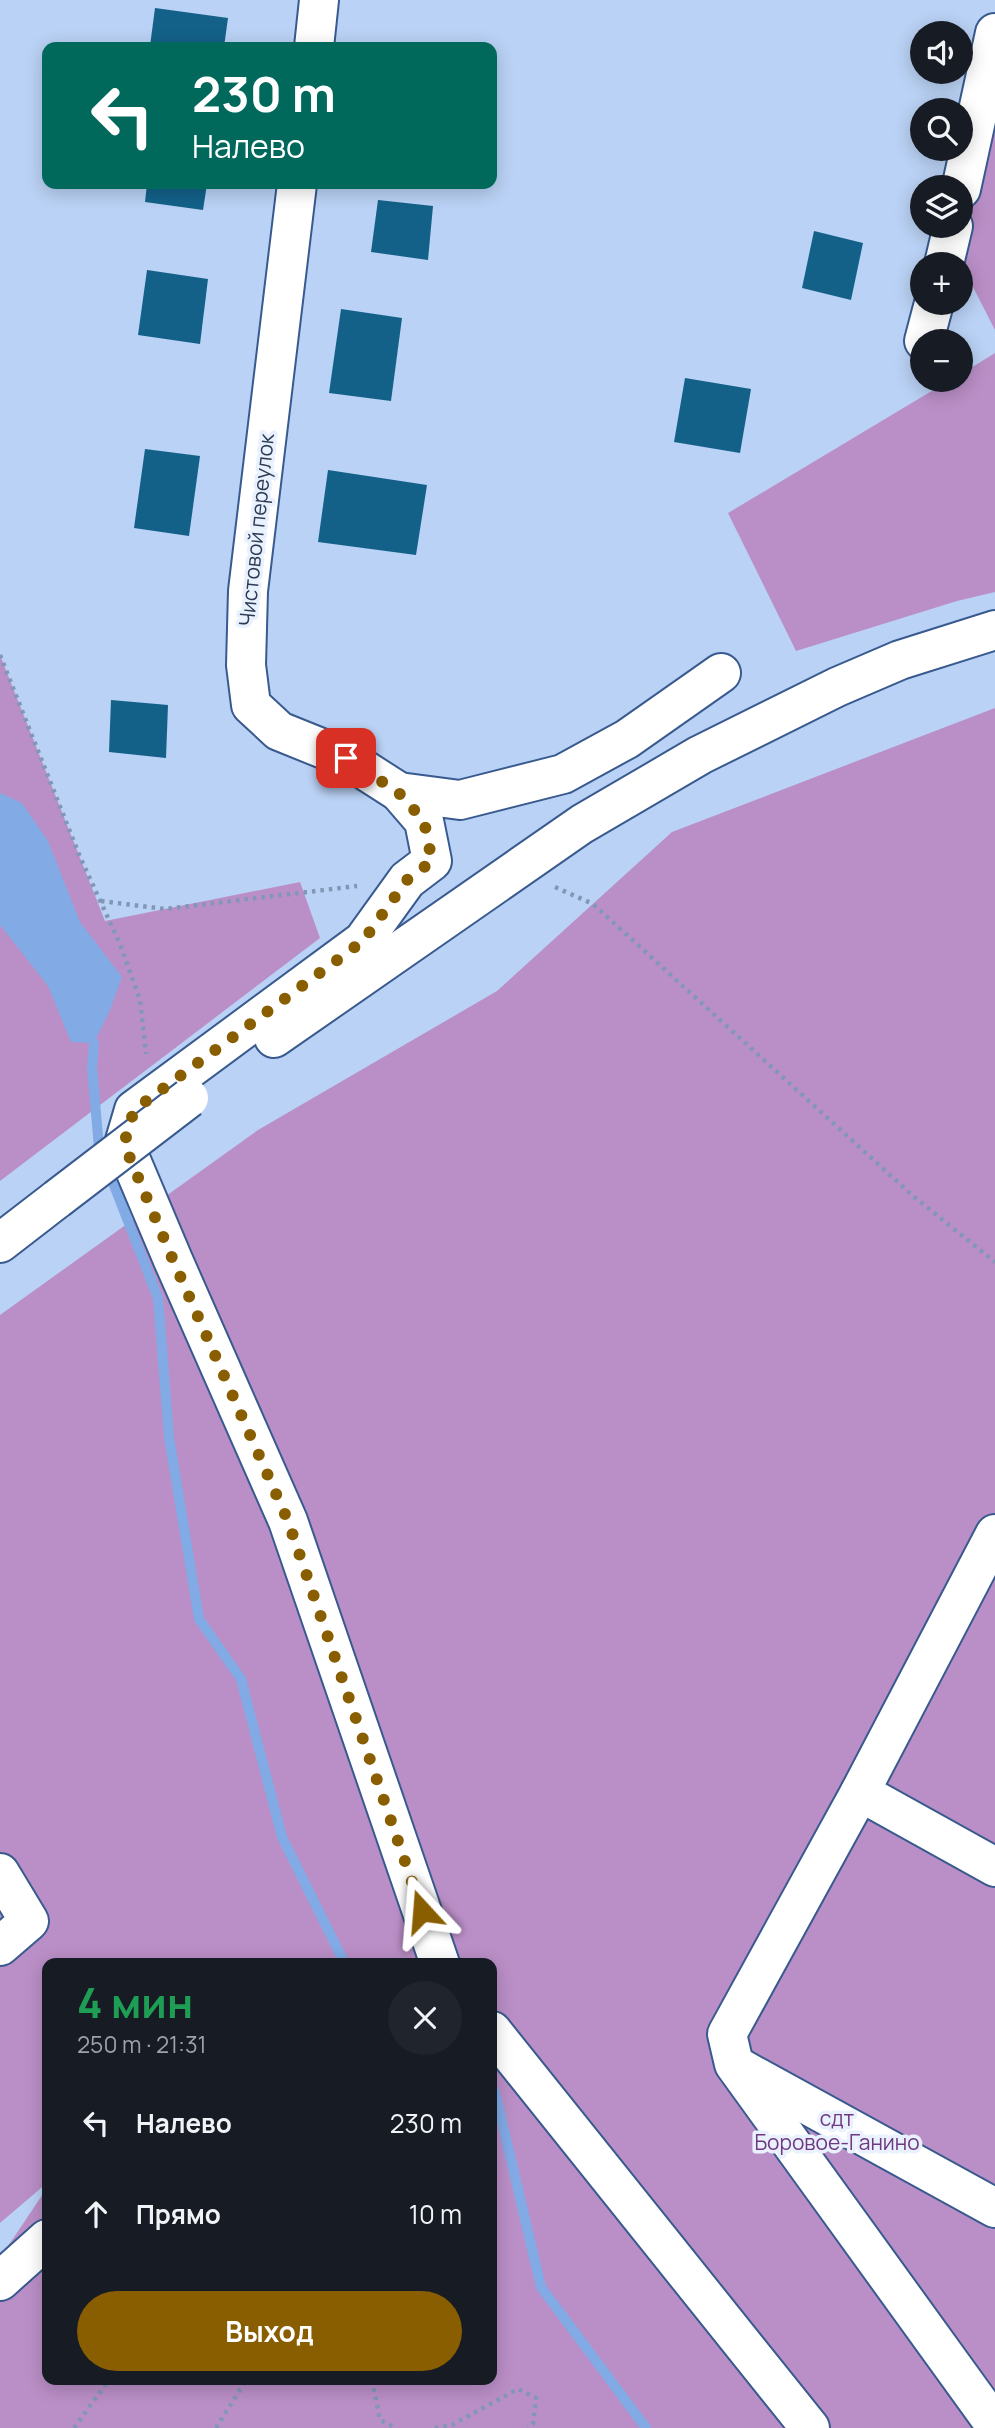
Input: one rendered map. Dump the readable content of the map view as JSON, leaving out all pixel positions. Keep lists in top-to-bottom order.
{
  "streets": {
    "street": ["Чистовой переулок"]
  },
  "parks": ["сдт Боровое-Ганино"],
  "page": {
    "map_buttons": ["+", "−"],
    "turn": ["230 m", "Налево"],
    "heading": ["4 мин", "250 m · 21:31"],
    "list": [
      {
        "name": "Налево",
        "value": "230 m"
      },
      {
        "name": "Прямо",
        "value": "10 m"
      }
    ],
    "buttons": "Выход"
  }
}
